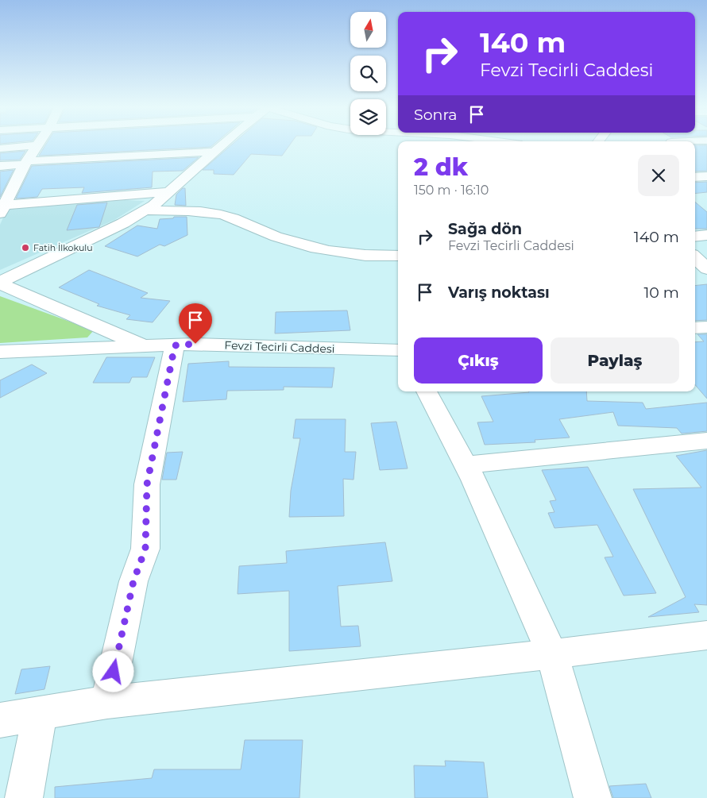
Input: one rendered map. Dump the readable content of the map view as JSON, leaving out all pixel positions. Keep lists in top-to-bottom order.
{
  "streets": {
    "street": ["Fevzi Tecirli Caddesi"]
  },
  "places": ["Fatih İlkokulu"],
  "north": "top",
  "page": {
    "turn": ["140 m", "Fevzi Tecirli Caddesi"],
    "then": "Sonra",
    "heading": ["2 dk", "150 m · 16:10"],
    "list": [
      {
        "name": "Sağa dön",
        "note": "Fevzi Tecirli Caddesi",
        "value": "140 m"
      },
      {
        "name": "Varış noktası",
        "value": "10 m"
      }
    ],
    "buttons": ["Çıkış", "Paylaş"]
  }
}
